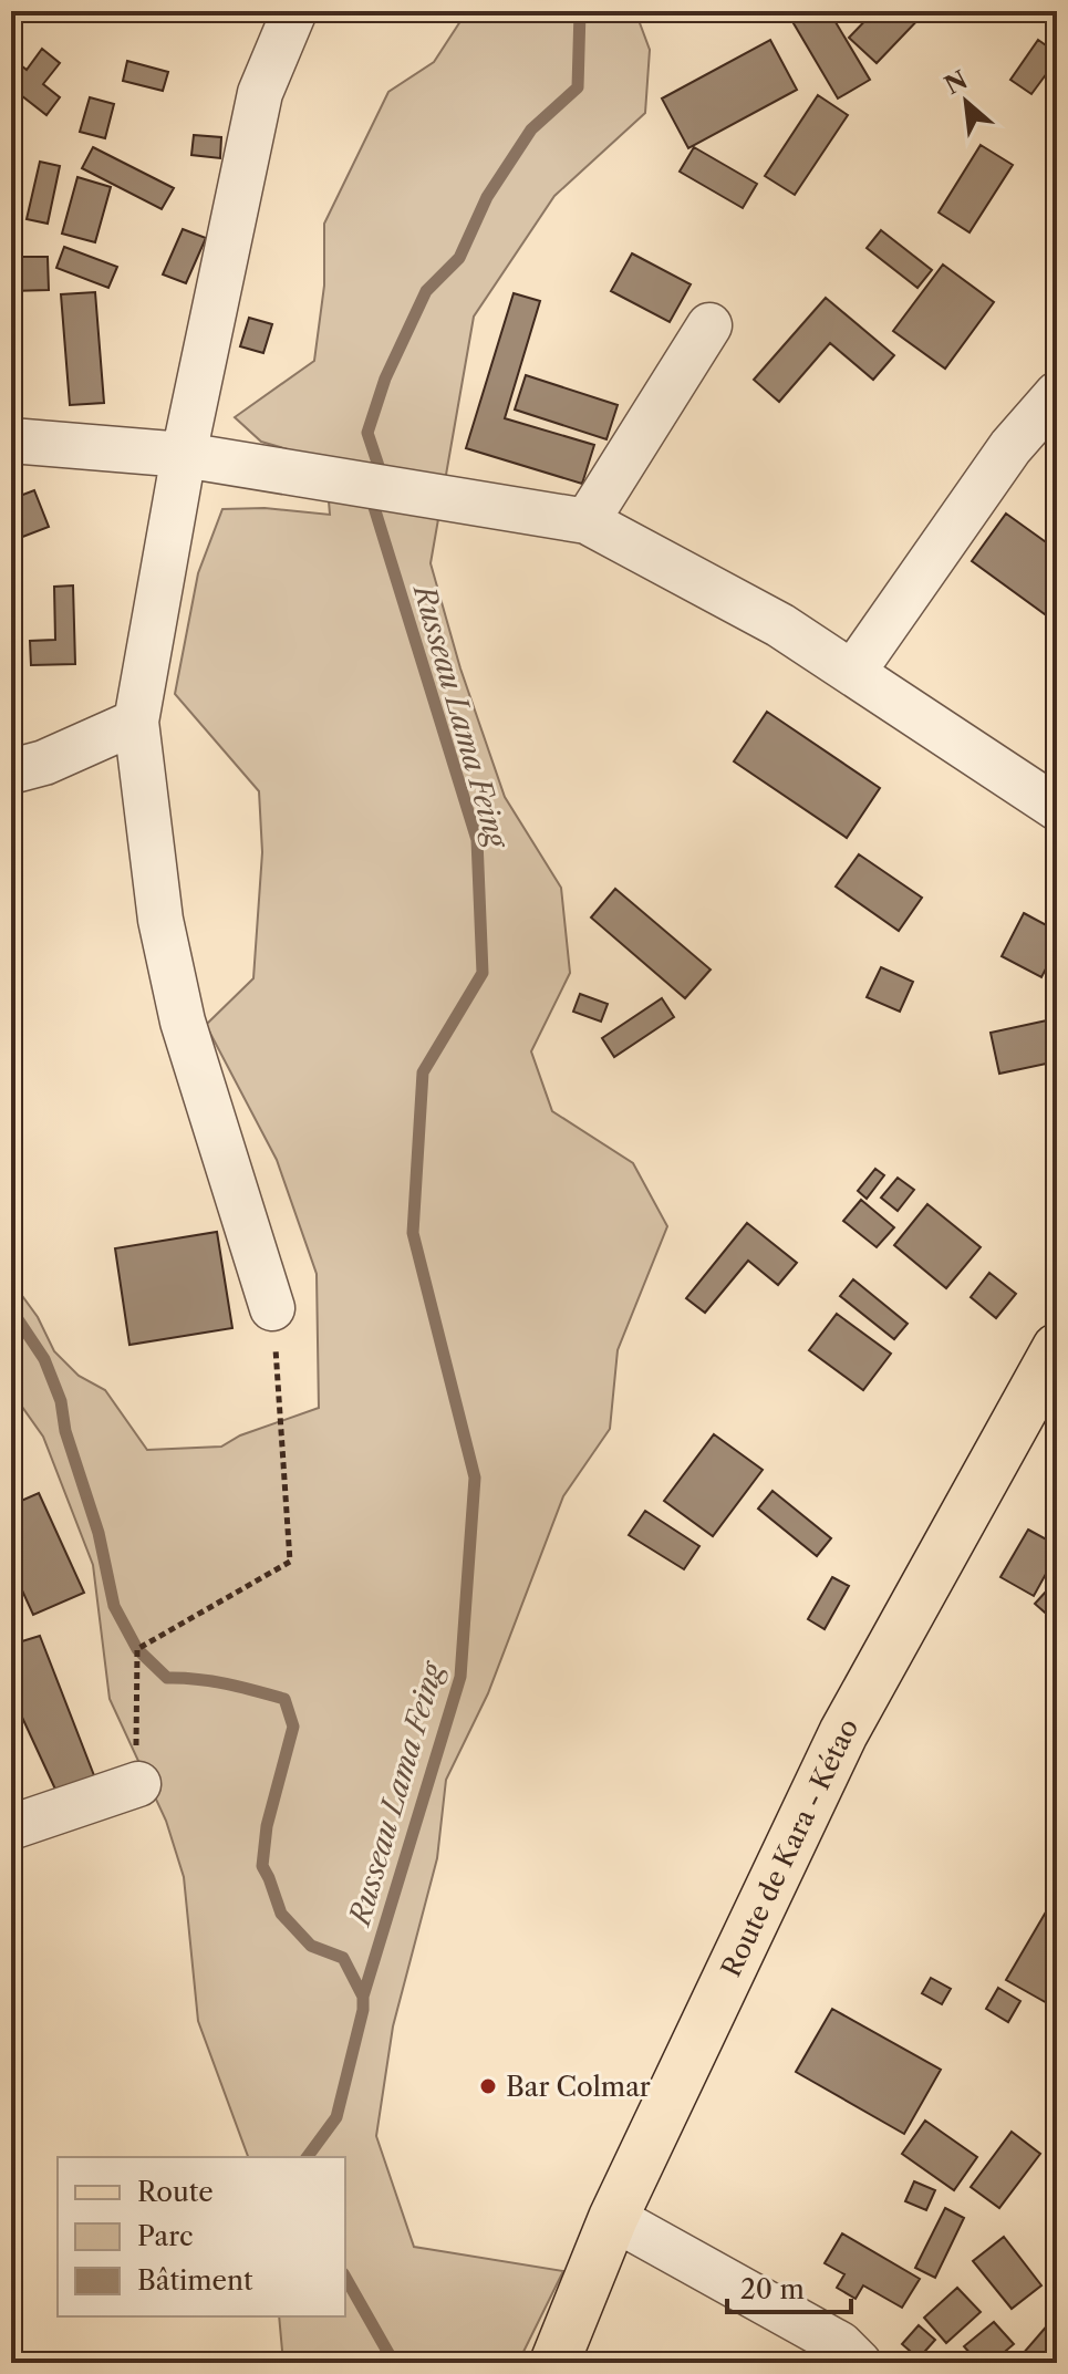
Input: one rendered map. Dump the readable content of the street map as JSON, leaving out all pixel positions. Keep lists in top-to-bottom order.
{
  "streets": {
    "main road": ["Route de Kara - Kétao"]
  },
  "water": ["Russeau Lama Feing"],
  "places": ["Bar Colmar"],
  "legend": ["Route", "Parc", "Bâtiment"],
  "scale_bar": "20 m",
  "north": "top left"
}
